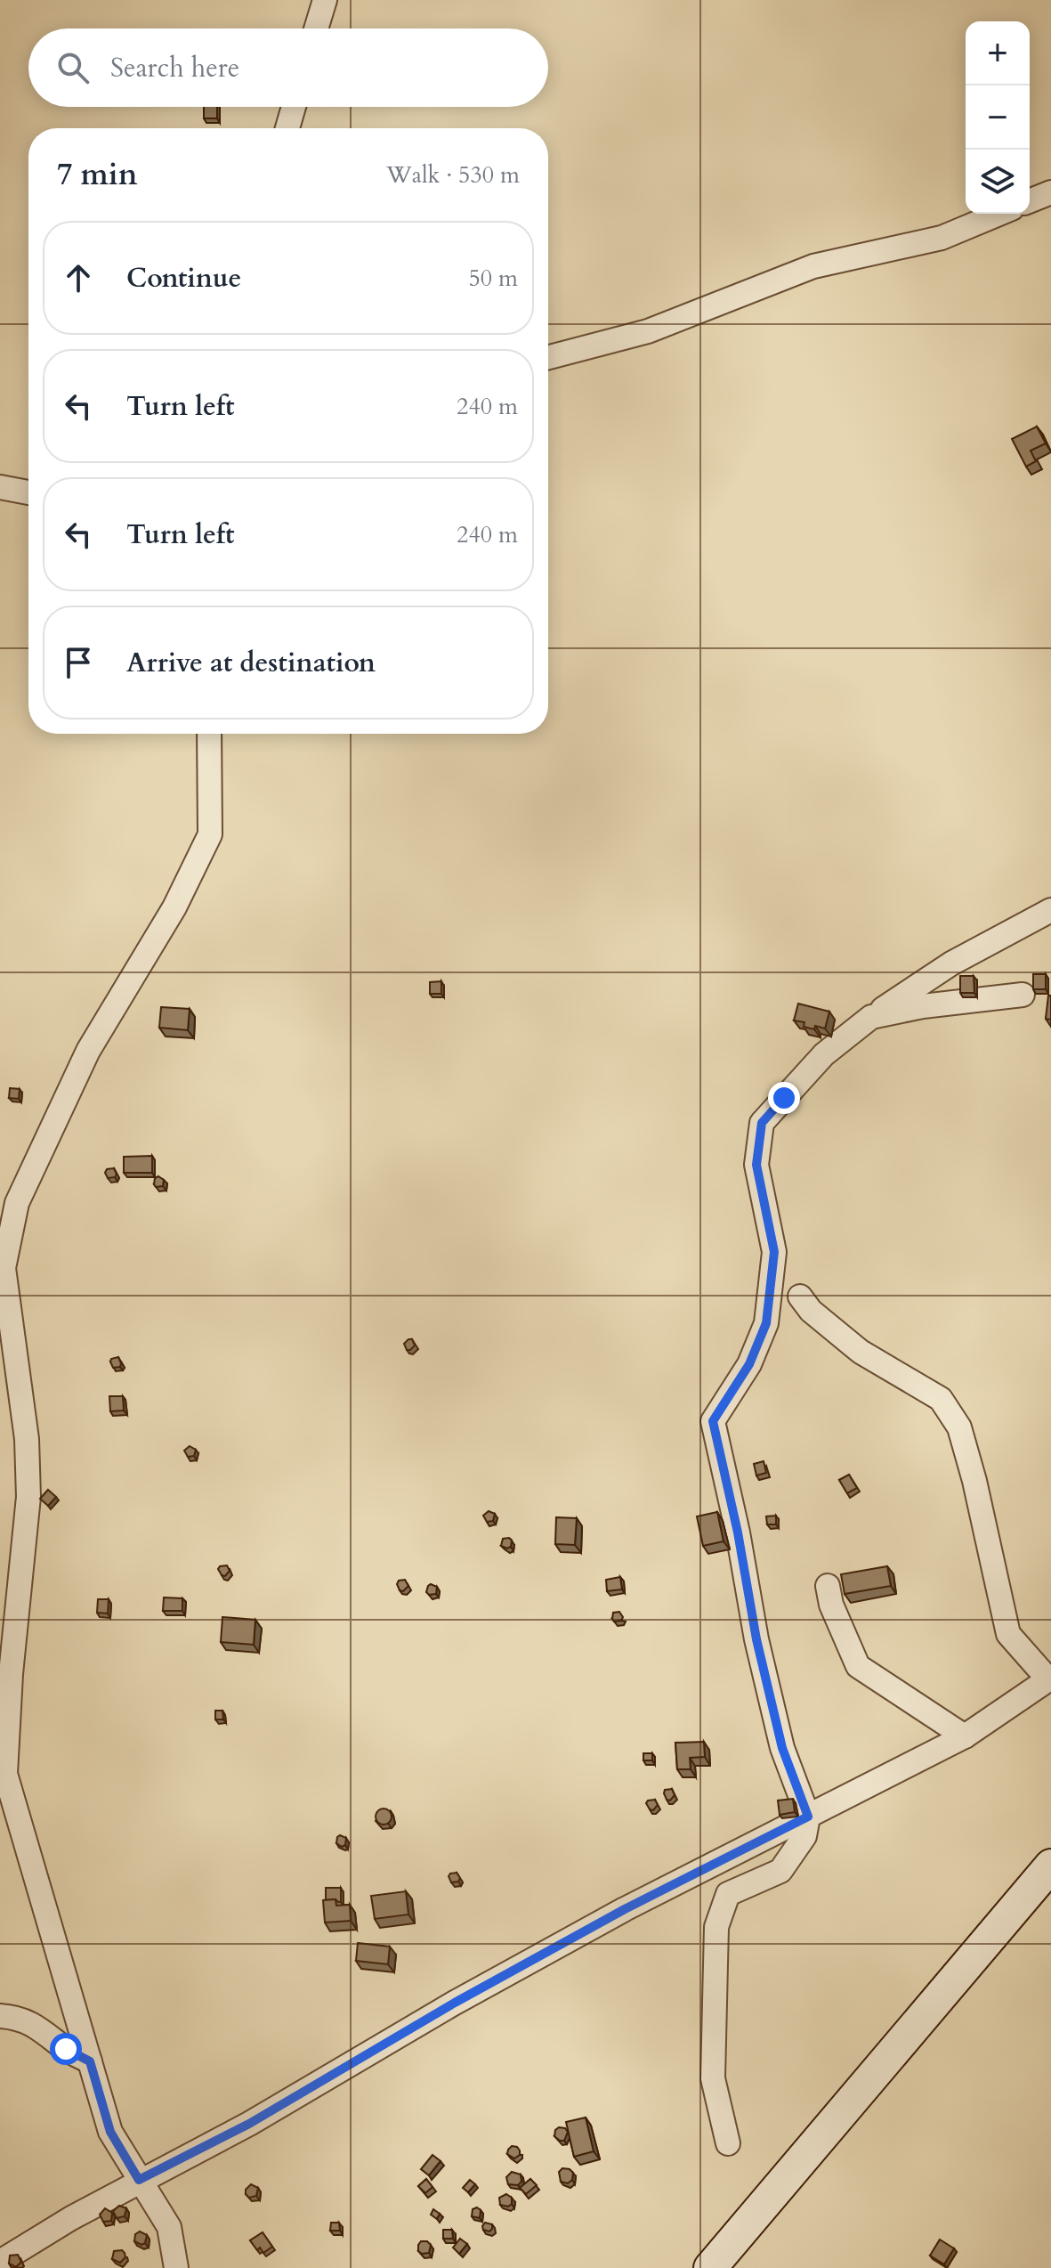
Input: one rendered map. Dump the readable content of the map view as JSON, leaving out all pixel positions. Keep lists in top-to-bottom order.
{
  "page": {
    "map_buttons": ["+", "−"],
    "search": "Search here",
    "heading": ["7 min", "Walk · 530 m"],
    "list": [
      ["Continue", "50 m"],
      ["Turn left", "240 m"],
      ["Turn left", "240 m"],
      "Arrive at destination"
    ]
  }
}
